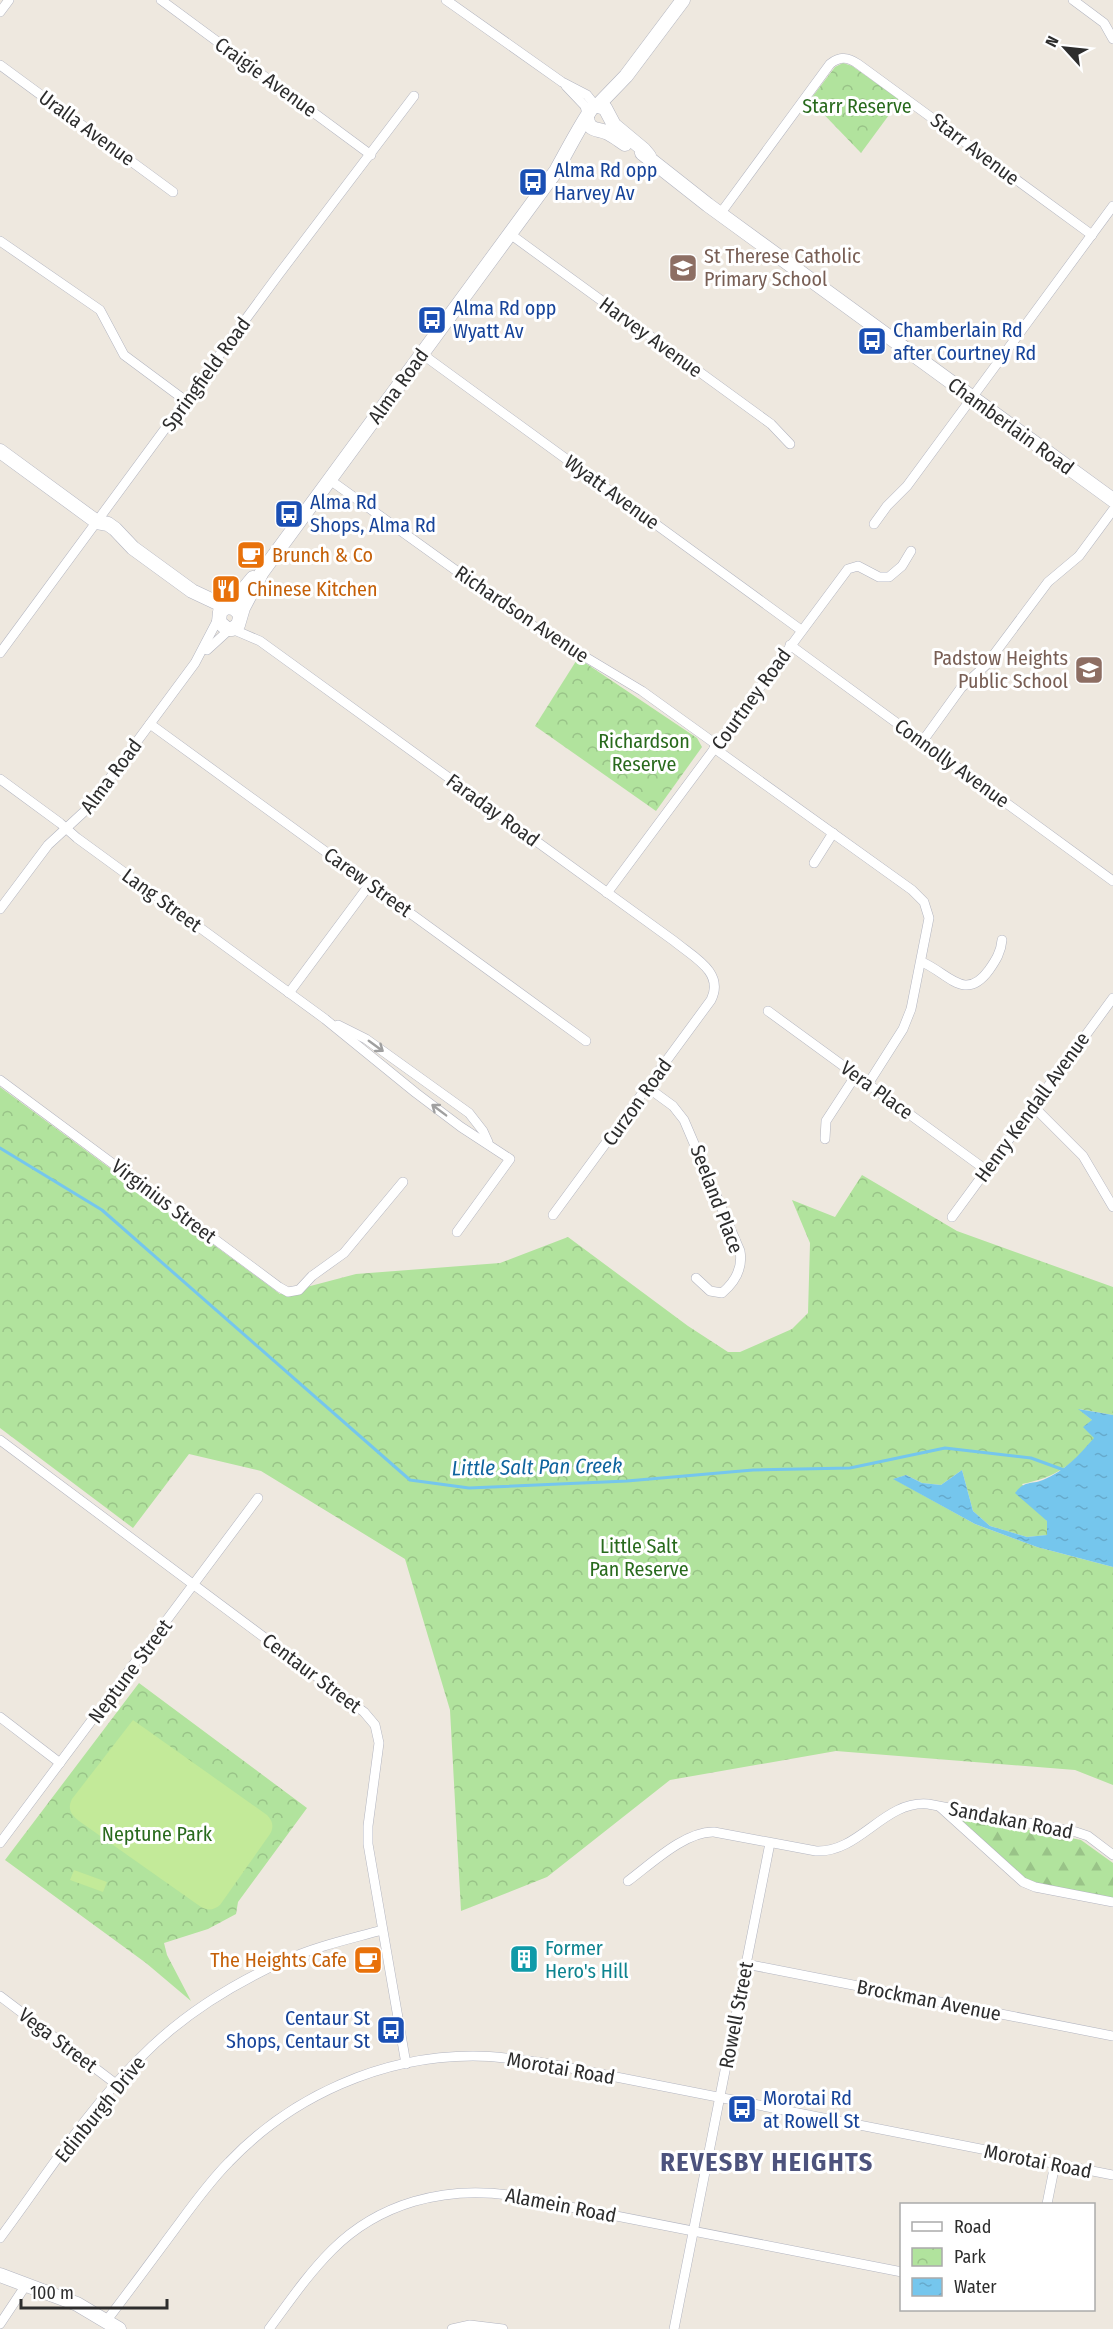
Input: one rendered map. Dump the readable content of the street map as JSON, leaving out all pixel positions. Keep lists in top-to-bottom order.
{
  "streets": {
    "main road": ["Alma Road", "Chamberlain Road", "Faraday Road"],
    "street": [
      "Craigie Avenue",
      "Uralla Avenue",
      "Starr Avenue",
      "Harvey Avenue",
      "Springfield Road",
      "Wyatt Avenue",
      "Richardson Avenue",
      "Courtney Road",
      "Connolly Avenue",
      "Carew Street",
      "Lang Street",
      "Vera Place",
      "Curzon Road",
      "Henry Kendall Avenue",
      "Seeland Place",
      "Virginius Street",
      "Neptune Street",
      "Centaur Street",
      "Sandakan Road",
      "Brockman Avenue",
      "Rowell Street",
      "Vega Street",
      "Morotai Road",
      "Edinburgh Drive",
      "Alamein Road"
    ]
  },
  "crossings": [
    ["Craigie Avenue", "Springfield Road"],
    ["Starr Avenue", "Chamberlain Road"],
    ["Harvey Avenue", "Alma Road"],
    ["Springfield Road", "Faraday Road"],
    ["Alma Road", "Chamberlain Road"],
    ["Alma Road", "Wyatt Avenue"],
    ["Alma Road", "Richardson Avenue"],
    ["Alma Road", "Faraday Road"],
    ["Alma Road", "Carew Street"],
    ["Alma Road", "Lang Street"],
    ["Wyatt Avenue", "Courtney Road"],
    ["Richardson Avenue", "Courtney Road"],
    ["Richardson Avenue", "Vera Place"],
    ["Courtney Road", "Connolly Avenue"],
    ["Courtney Road", "Faraday Road"],
    ["Faraday Road", "Curzon Road"],
    ["Vera Place", "Henry Kendall Avenue"],
    ["Curzon Road", "Seeland Place"],
    ["Neptune Street", "Centaur Street"],
    ["Centaur Street", "Morotai Road"],
    ["Centaur Street", "Edinburgh Drive"],
    ["Sandakan Road", "Rowell Street"],
    ["Brockman Avenue", "Rowell Street"],
    ["Rowell Street", "Morotai Road"],
    ["Rowell Street", "Alamein Road"],
    ["Vega Street", "Edinburgh Drive"]
  ],
  "districts": ["REVESBY HEIGHTS"],
  "water": ["Little Salt Pan Creek"],
  "parks": [
    "Starr Reserve",
    "Richardson Reserve",
    "Little Salt Pan Reserve",
    "Neptune Park"
  ],
  "places": {
    "bus stop": [
      "Alma Rd opp Harvey Av",
      "Alma Rd opp Wyatt Av",
      "Chamberlain Rd after Courtney Rd",
      "Alma Rd Shops, Alma Rd",
      "Centaur St Shops, Centaur St",
      "Morotai Rd at Rowell St"
    ],
    "school or university": ["St Therese Catholic Primary School", "Padstow Heights Public School"],
    "cafe": ["Brunch & Co", "The Heights Cafe"],
    "restaurant": ["Chinese Kitchen"],
    "building": ["Former Hero's Hill"]
  },
  "legend": ["Road", "Park", "Water"],
  "scale_bar": "100 m",
  "north": "top left"
}
